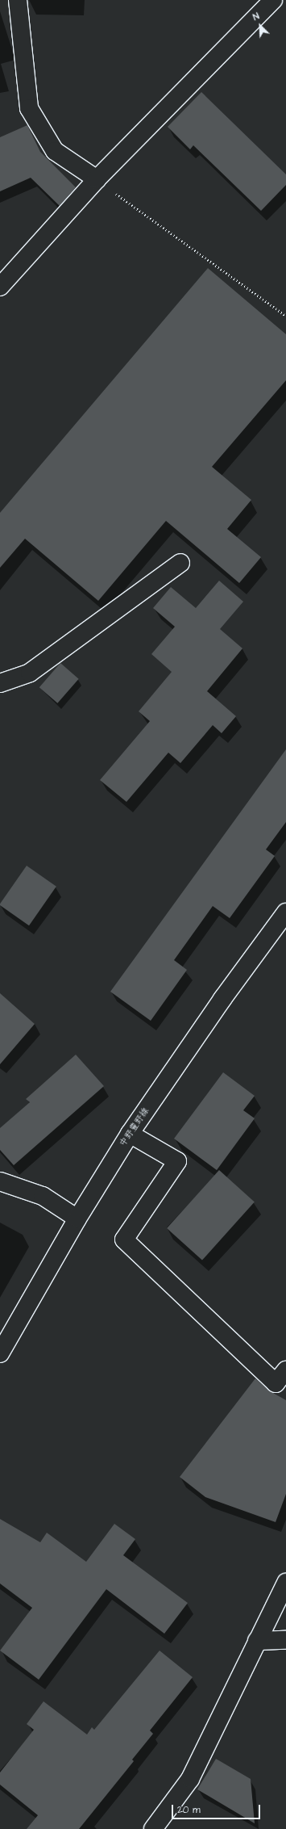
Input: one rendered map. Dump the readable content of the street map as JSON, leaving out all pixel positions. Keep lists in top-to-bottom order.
{
  "streets": {
    "street": ["中野豊野線"]
  },
  "scale_bar": "20 m",
  "north": "top left"
}
